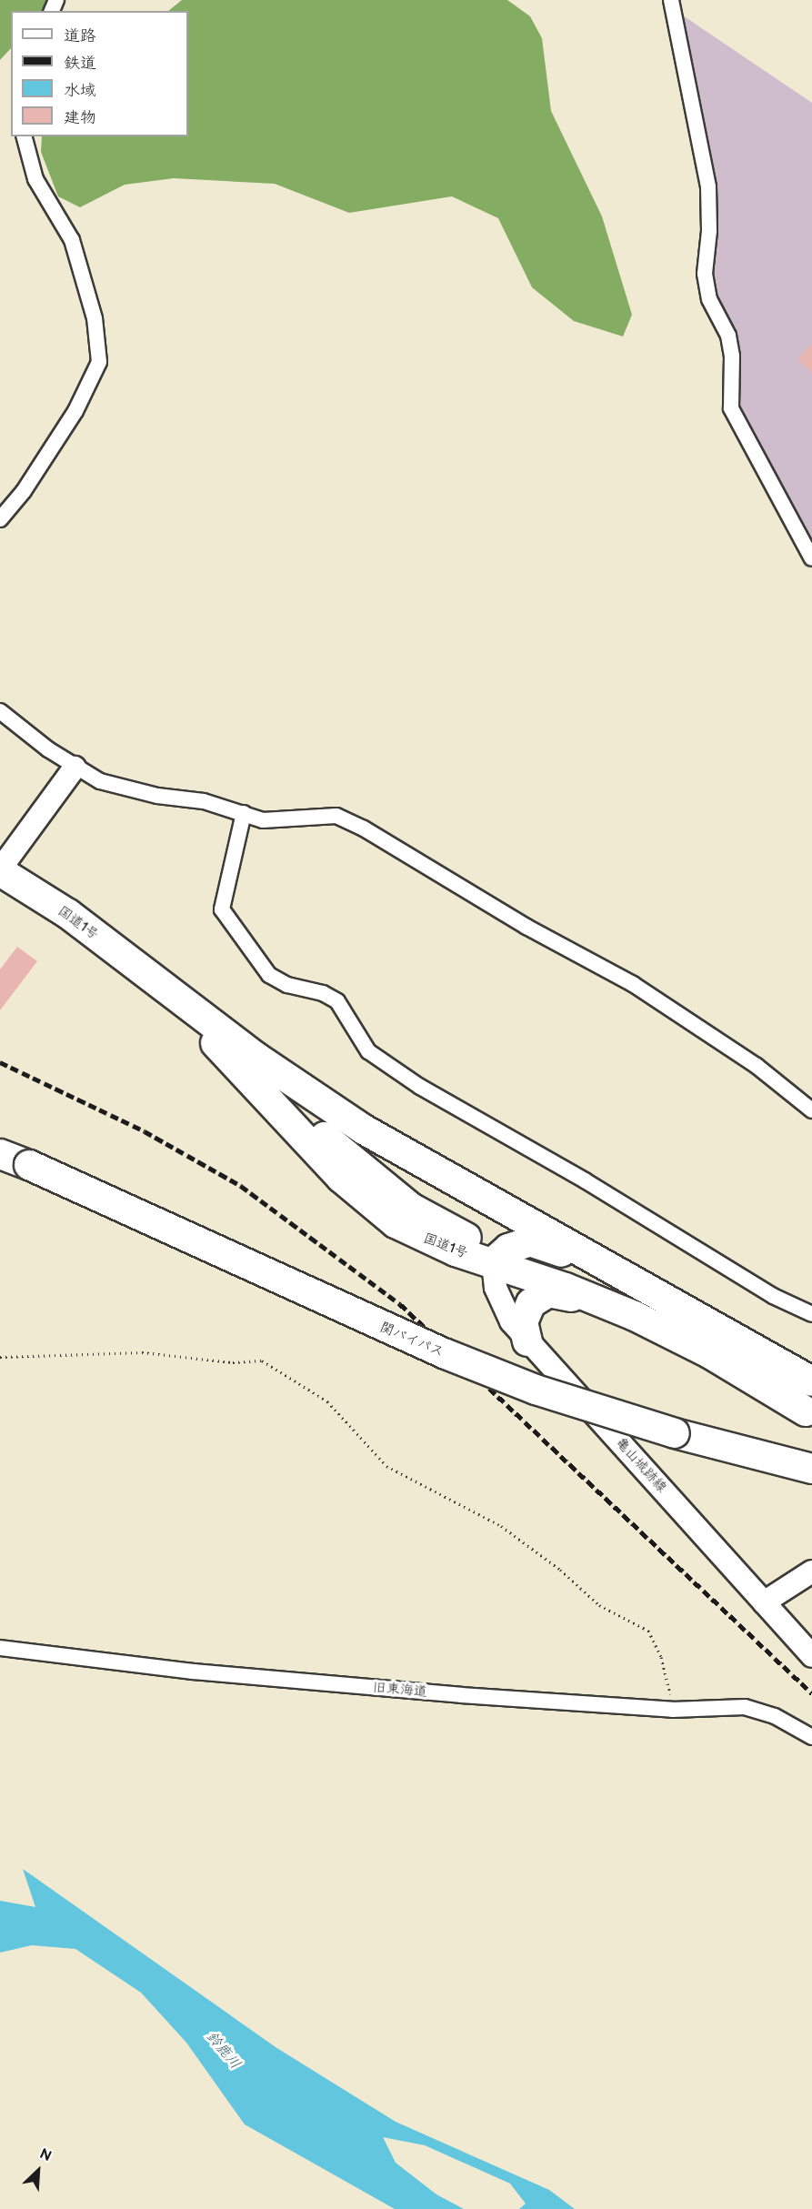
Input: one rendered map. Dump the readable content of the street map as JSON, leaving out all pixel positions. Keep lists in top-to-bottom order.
{
  "streets": {
    "highway": ["国道1号", "関バイパス"],
    "main road": ["亀山城跡線"],
    "street": ["旧東海道"]
  },
  "crossings": [
    ["国道1号", "亀山城跡線"]
  ],
  "water": ["鈴鹿川"],
  "legend": [
    "道路",
    "鉄道",
    "水域",
    "建物"
  ],
  "north": "top right"
}
